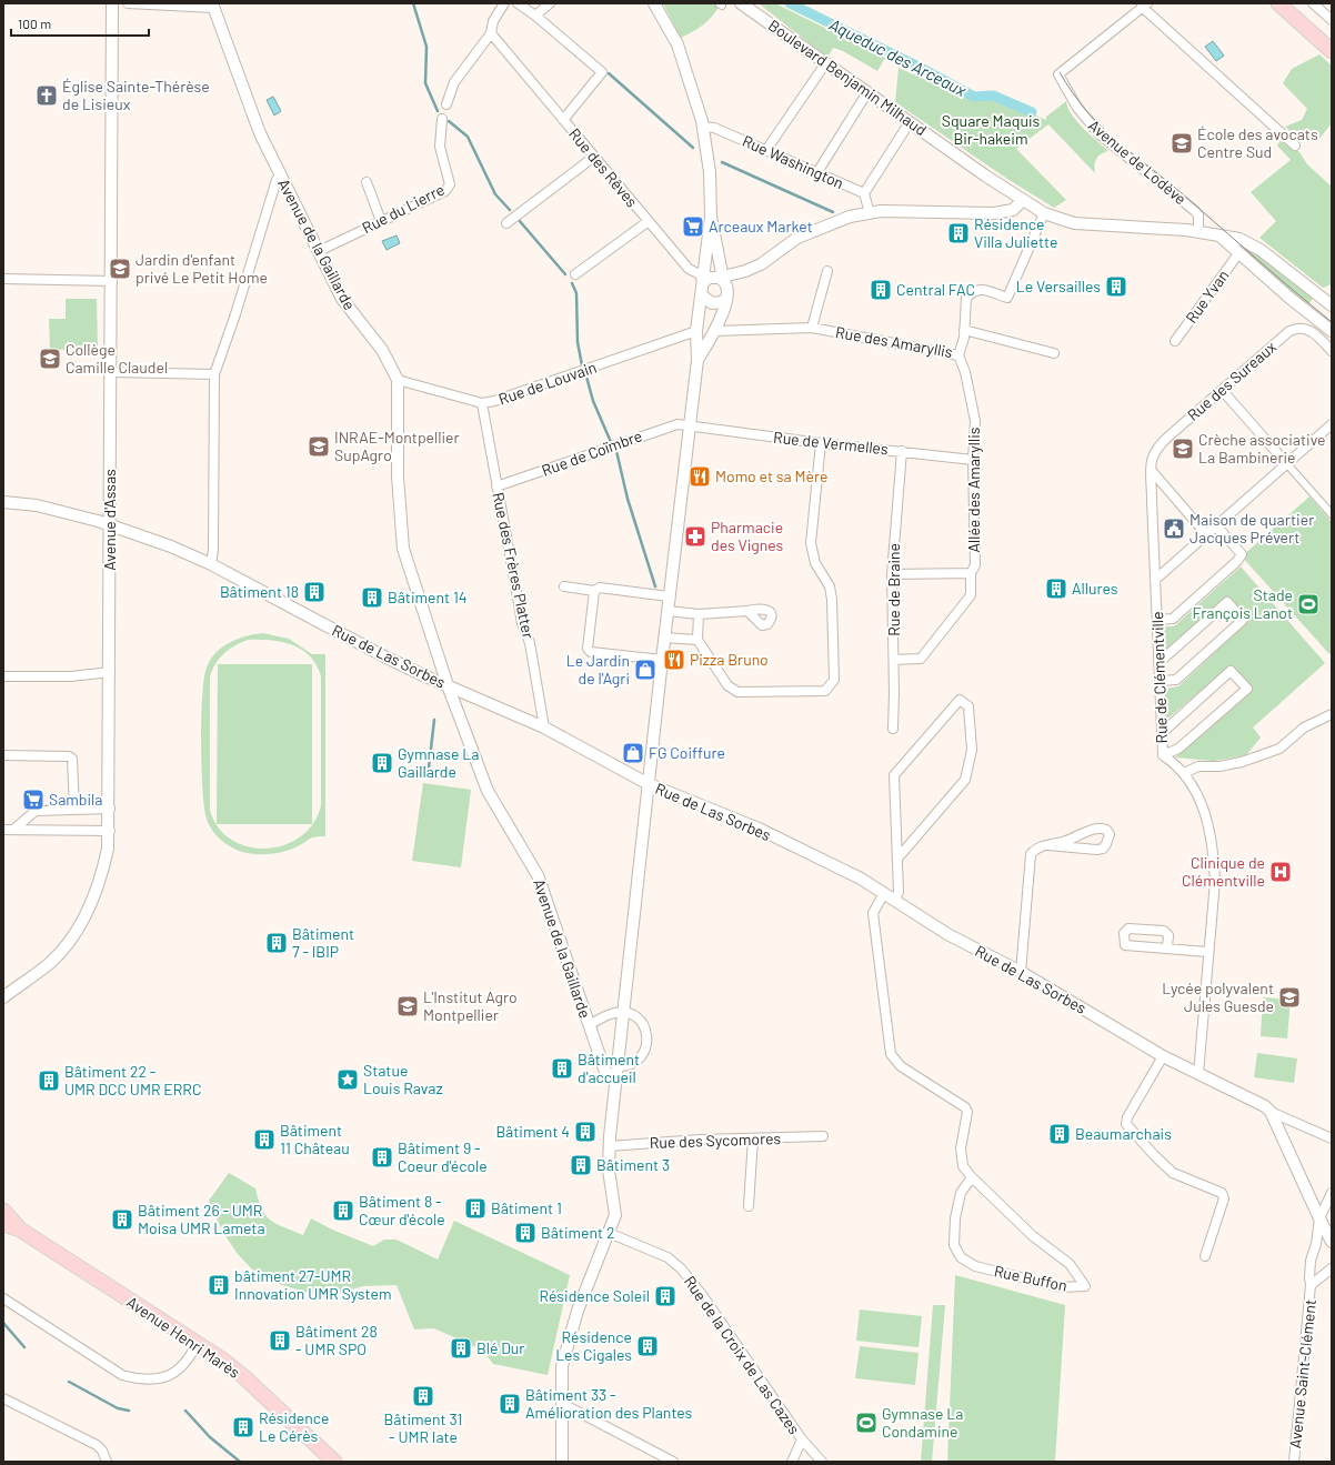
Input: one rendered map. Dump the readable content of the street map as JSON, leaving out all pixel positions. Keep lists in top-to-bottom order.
{
  "streets": {
    "main road": ["Avenue Henri Marès"],
    "street": [
      "Boulevard Benjamin Milhaud",
      "Rue Washington",
      "Avenue de Lodève",
      "Rue des Rêves",
      "Rue du Lierre",
      "Avenue de la Gaillarde",
      "Rue Yvan",
      "Rue des Amaryllis",
      "Rue des Sureaux",
      "Rue de Louvain",
      "Rue de Vermelles",
      "Rue de Coïmbre",
      "Allée des Amaryllis",
      "Avenue d'Assas",
      "Rue des Frères Platter",
      "Rue de Braine",
      "Rue de Las Sorbes",
      "Rue de Clémentville",
      "Rue des Sycomores",
      "Rue Buffon",
      "Rue de la Croix de Las Cazes",
      "Avenue Saint-Clément"
    ]
  },
  "crossings": [
    ["Boulevard Benjamin Milhaud", "Avenue de Lodève"],
    ["Boulevard Benjamin Milhaud", "Rue des Amaryllis"],
    ["Rue du Lierre", "Avenue de la Gaillarde"],
    ["Avenue de la Gaillarde", "Rue de Louvain"],
    ["Avenue de la Gaillarde", "Rue de Las Sorbes"],
    ["Rue des Amaryllis", "Allée des Amaryllis"],
    ["Rue des Sureaux", "Rue de Clémentville"],
    ["Rue de Louvain", "Rue des Frères Platter"],
    ["Rue de Vermelles", "Rue de Coïmbre"],
    ["Rue de Vermelles", "Allée des Amaryllis"],
    ["Rue de Vermelles", "Rue de Braine"],
    ["Rue de Coïmbre", "Rue des Frères Platter"],
    ["Allée des Amaryllis", "Rue de Braine"],
    ["Avenue d'Assas", "Rue de Las Sorbes"],
    ["Rue des Frères Platter", "Rue de Las Sorbes"],
    ["Rue de Las Sorbes", "Rue de Clémentville"],
    ["Rue de Las Sorbes", "Rue Buffon"],
    ["Rue de Las Sorbes", "Avenue Saint-Clément"]
  ],
  "water": ["Aqueduc des Arceaux"],
  "parks": ["Square Maquis Bir-hakeim"],
  "places": {
    "church": ["Église Sainte-Thérèse de Lisieux"],
    "school or university": [
      "École des avocats Centre Sud",
      "Jardin d'enfant privé Le Petit Home",
      "Collège Camille Claudel",
      "INRAE-Montpellier SupAgro",
      "Crèche associative La Bambinerie",
      "Lycée polyvalent Jules Guesde",
      "L'Institut Agro Montpellier"
    ],
    "supermarket": ["Arceaux Market", "Sambila"],
    "building": [
      "Résidence Villa Juliette",
      "Le Versailles",
      "Central FAC",
      "Allures",
      "Bâtiment 18",
      "Bâtiment 14",
      "Gymnase La Gaillarde",
      "Bâtiment 7 - IBIP",
      "Bâtiment d'accueil",
      "Bâtiment 22 - UMR DCC UMR ERRC",
      "Bâtiment 4",
      "Beaumarchais",
      "Bâtiment 11 Château",
      "Bâtiment 9 - Coeur d'école",
      "Bâtiment 3",
      "Bâtiment 1",
      "Bâtiment 8 - Cœur d'école",
      "Bâtiment 26 - UMR Moisa UMR Lameta",
      "Bâtiment 2",
      "bâtiment 27-UMR Innovation UMR System",
      "Résidence Soleil",
      "Bâtiment 28 - UMR SPO",
      "Résidence Les Cigales",
      "Blé Dur",
      "Bâtiment 31 - UMR Iate",
      "Bâtiment 33 - Amélioration des Plantes",
      "Résidence Le Cérès"
    ],
    "restaurant": ["Momo et sa Mère", "Pizza Bruno"],
    "public building": ["Maison de quartier Jacques Prévert"],
    "pharmacy": ["Pharmacie des Vignes"],
    "sports": ["Stade François Lanot", "Gymnase La Condamine"],
    "shop": ["Le Jardin de l'Agri", "FG Coiffure"],
    "hospital": ["Clinique de Clémentville"],
    "place": ["Statue Louis Ravaz"]
  },
  "scale_bar": "100 m"
}
